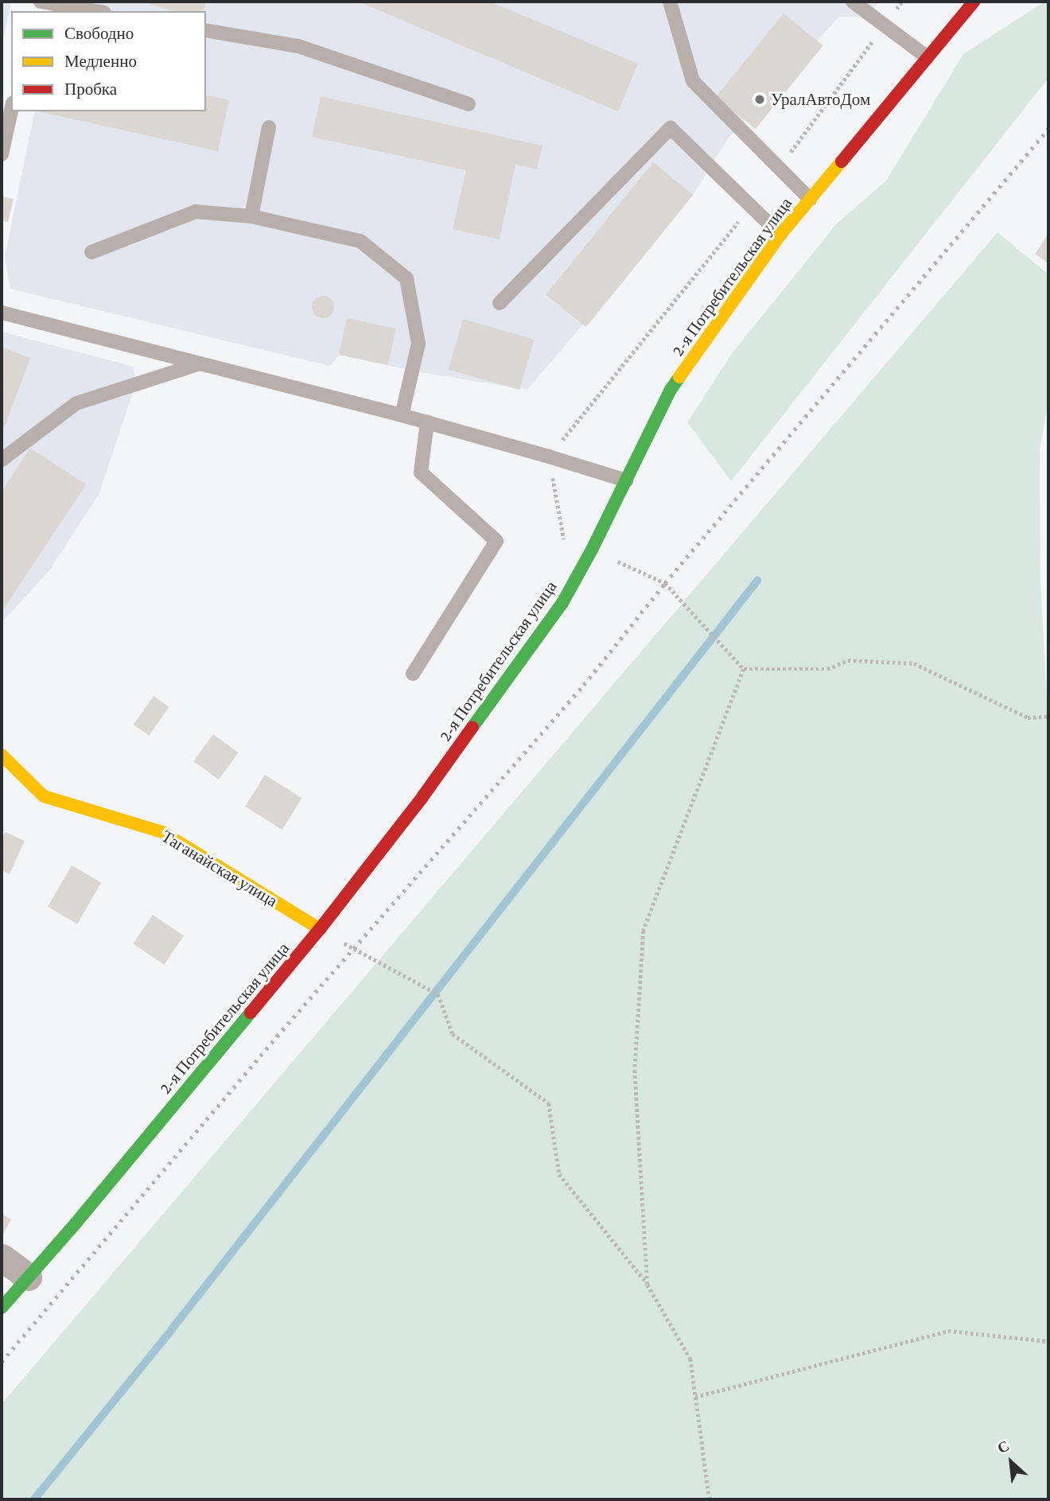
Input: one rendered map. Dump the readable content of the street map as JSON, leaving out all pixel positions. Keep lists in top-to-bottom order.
{
  "streets": {
    "street": ["2-я Потребительская улица", "Таганайская улица"]
  },
  "crossings": [
    ["2-я Потребительская улица", "Таганайская улица"]
  ],
  "places": ["УралАвтоДом"],
  "legend": ["Свободно", "Медленно", "Пробка"],
  "north": "top left"
}
